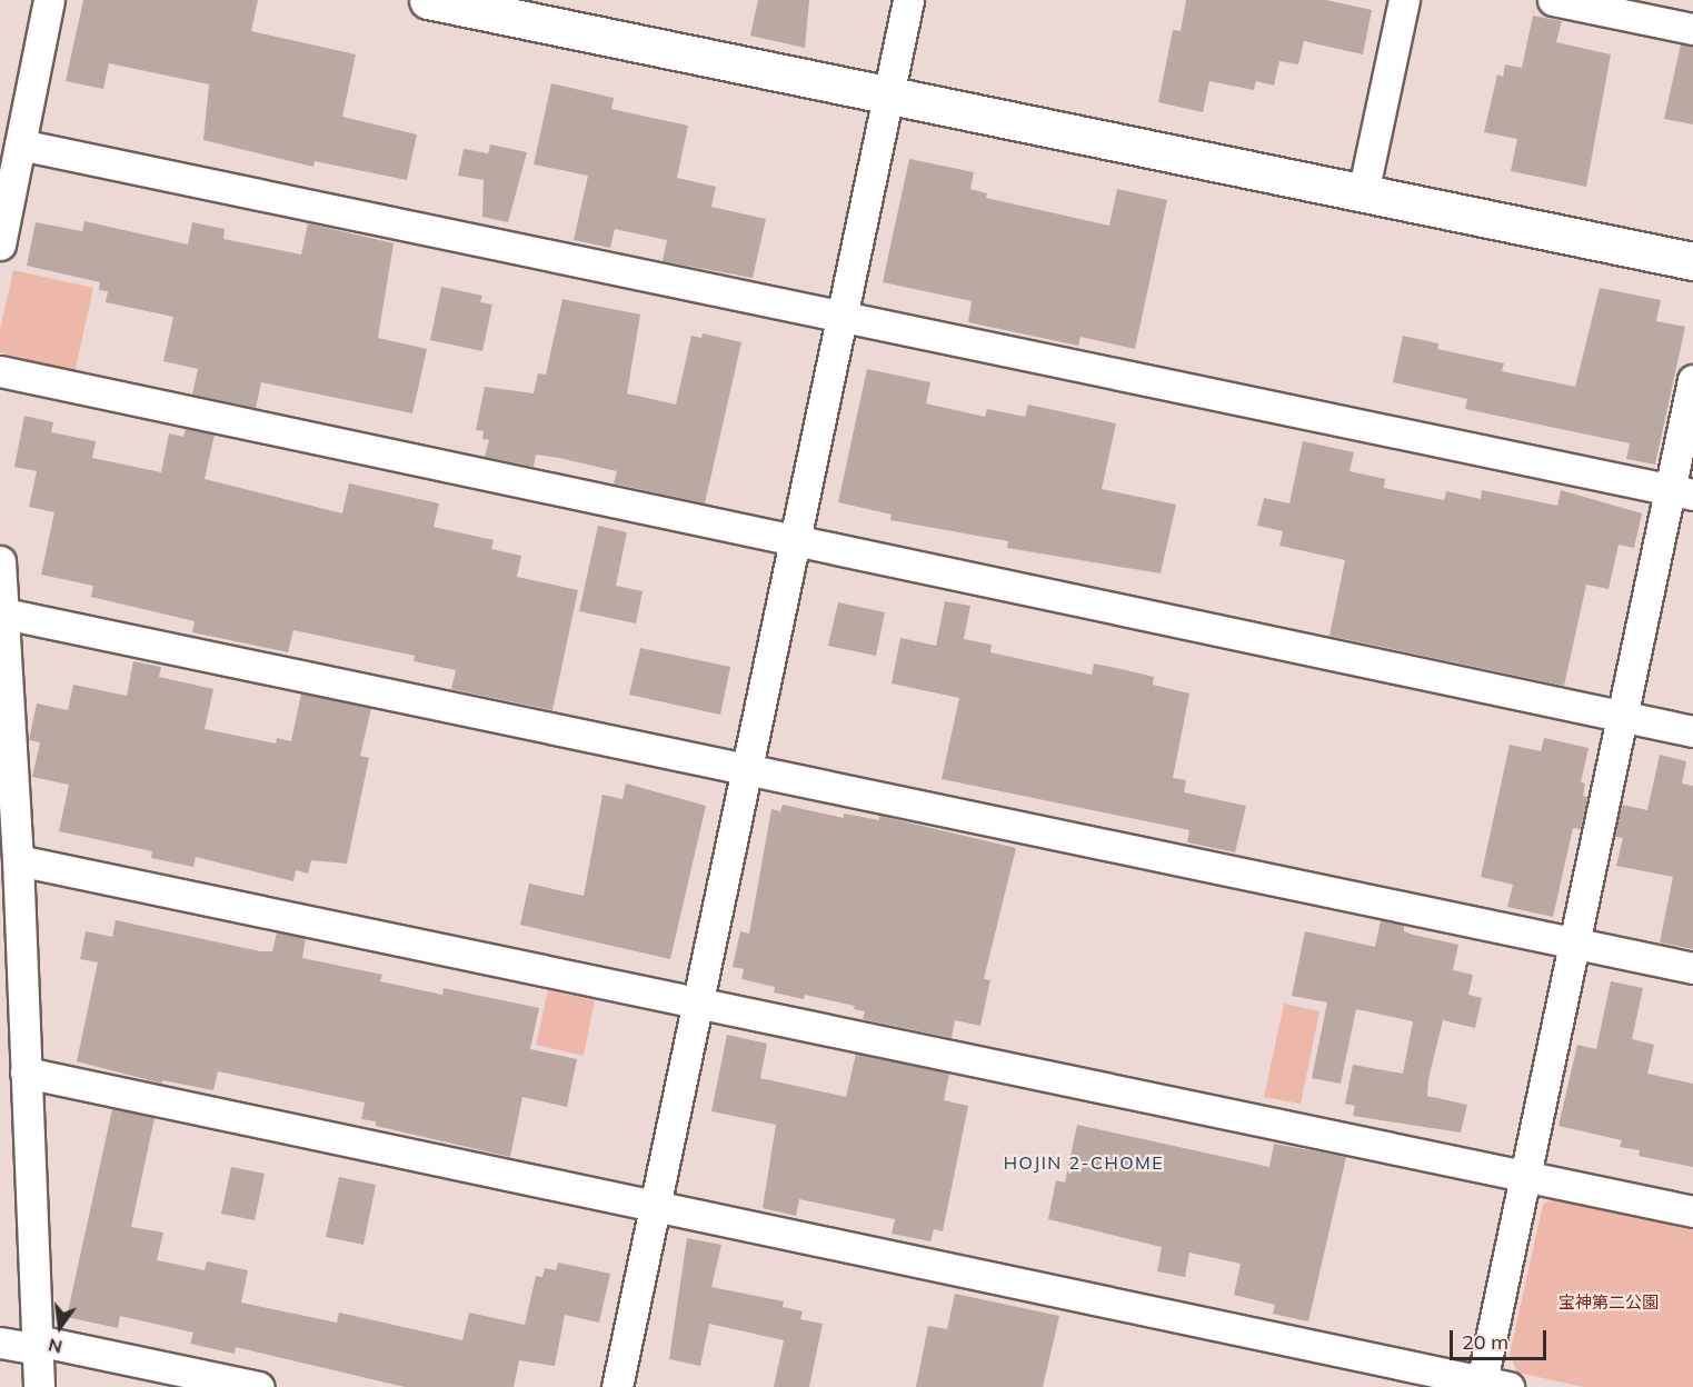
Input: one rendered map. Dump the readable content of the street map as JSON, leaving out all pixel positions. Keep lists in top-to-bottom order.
{
  "districts": ["HOJIN 2-CHOME"],
  "parks": ["宝神第二公園"],
  "scale_bar": "20 m",
  "north": "bottom"
}
